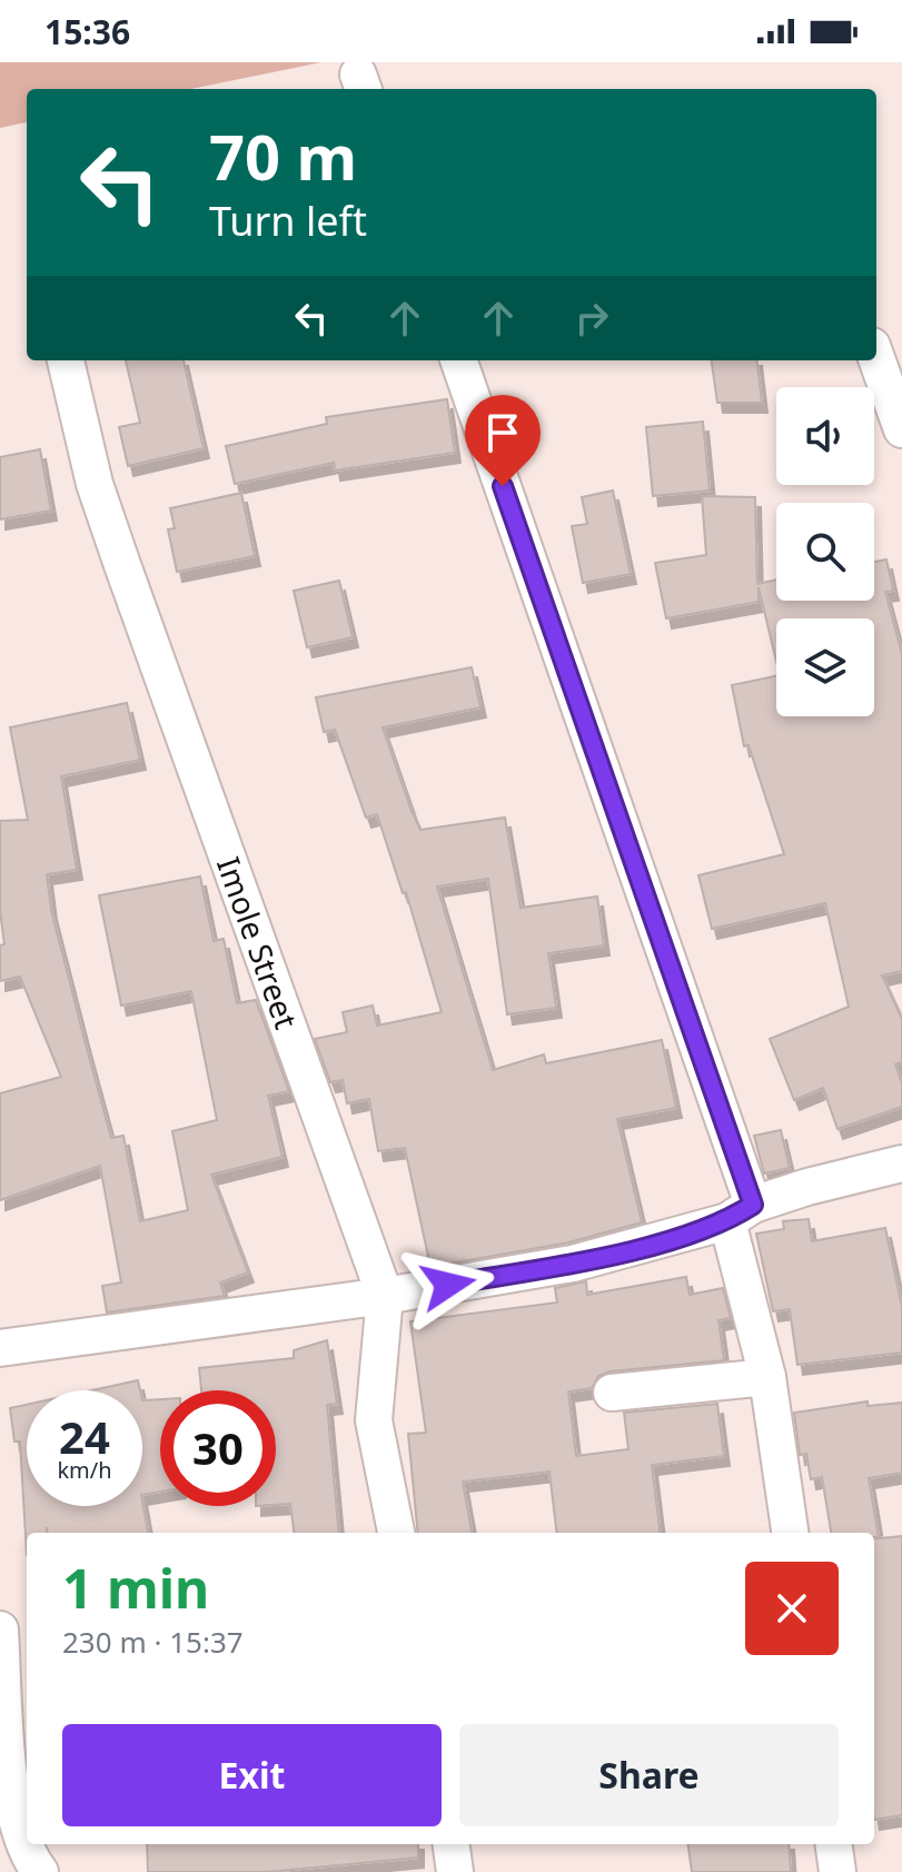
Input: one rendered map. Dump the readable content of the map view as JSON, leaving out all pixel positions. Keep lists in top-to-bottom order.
{
  "streets": {
    "street": ["Imole Street"]
  },
  "page": {
    "status": "15:36",
    "turn": ["70 m", "Turn left"],
    "speed": "24 km/h",
    "limit": "30",
    "heading": ["1 min", "230 m · 15:37"],
    "buttons": ["Exit", "Share"]
  }
}
